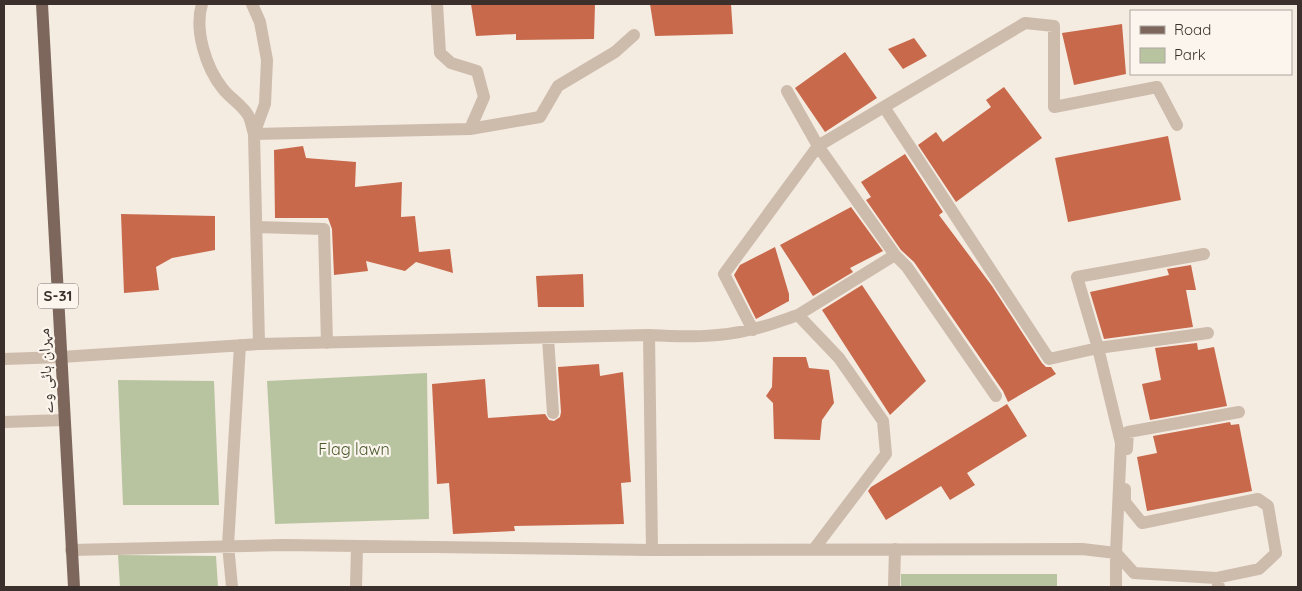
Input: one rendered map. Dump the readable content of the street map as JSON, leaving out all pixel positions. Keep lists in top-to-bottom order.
{
  "streets": {
    "main road": ["S-31", "مہران ہائی وے"]
  },
  "parks": ["Flag lawn"],
  "legend": ["Road", "Park"]
}
